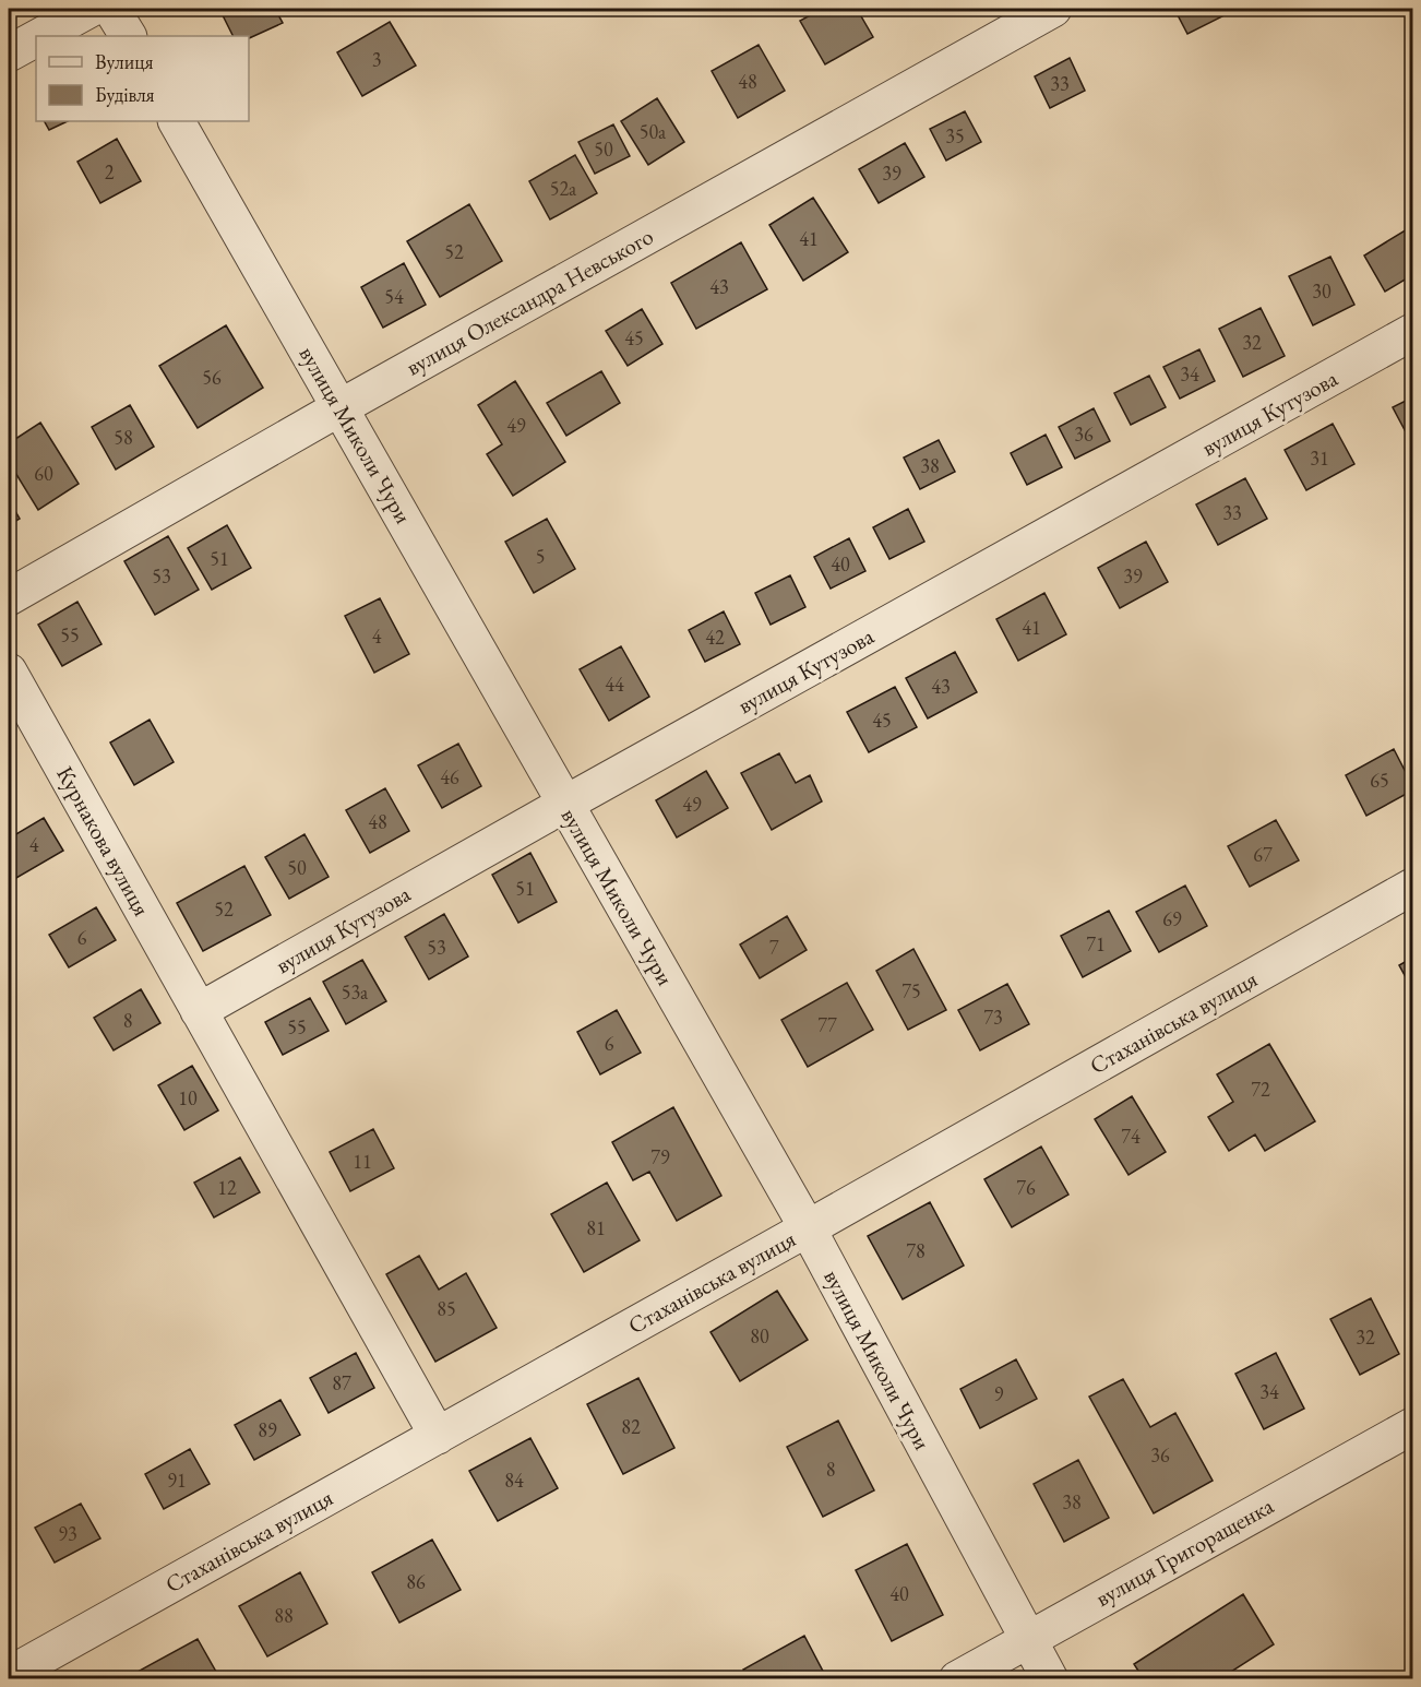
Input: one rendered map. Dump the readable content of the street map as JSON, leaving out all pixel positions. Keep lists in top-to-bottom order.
{
  "streets": {
    "street": [
      "вулиця Олександра Невського",
      "вулиця Кутузова",
      "вулиця Миколи Чури",
      "Курнакова вулиця",
      "Стаханівська вулиця",
      "вулиця Григоращенка"
    ]
  },
  "crossings": [
    ["вулиця Олександра Невського", "вулиця Миколи Чури"],
    ["вулиця Кутузова", "вулиця Миколи Чури"],
    ["вулиця Кутузова", "Курнакова вулиця"],
    ["вулиця Миколи Чури", "Стаханівська вулиця"],
    ["вулиця Миколи Чури", "вулиця Григоращенка"],
    ["Курнакова вулиця", "Стаханівська вулиця"]
  ],
  "house_numbers": [
    "3",
    "48",
    "33",
    "50а",
    "35",
    "50",
    "2",
    "39",
    "52а",
    "41",
    "52",
    "43",
    "30",
    "54",
    "45",
    "32",
    "34",
    "56",
    "49",
    "36",
    "58",
    "31",
    "38",
    "60",
    "33",
    "5",
    "51",
    "40",
    "53",
    "39",
    "41",
    "55",
    "4",
    "42",
    "44",
    "43",
    "45",
    "46",
    "65",
    "49",
    "48",
    "4",
    "67",
    "50",
    "51",
    "52",
    "69",
    "6",
    "71",
    "53",
    "7",
    "75",
    "53а",
    "73",
    "8",
    "77",
    "55",
    "6",
    "72",
    "10",
    "74",
    "79",
    "11",
    "12",
    "76",
    "81",
    "78",
    "85",
    "80",
    "32",
    "87",
    "34",
    "9",
    "82",
    "89",
    "36",
    "8",
    "91",
    "84",
    "38",
    "93",
    "86",
    "40",
    "88"
  ],
  "legend": ["Вулиця", "Будівля"]
}
